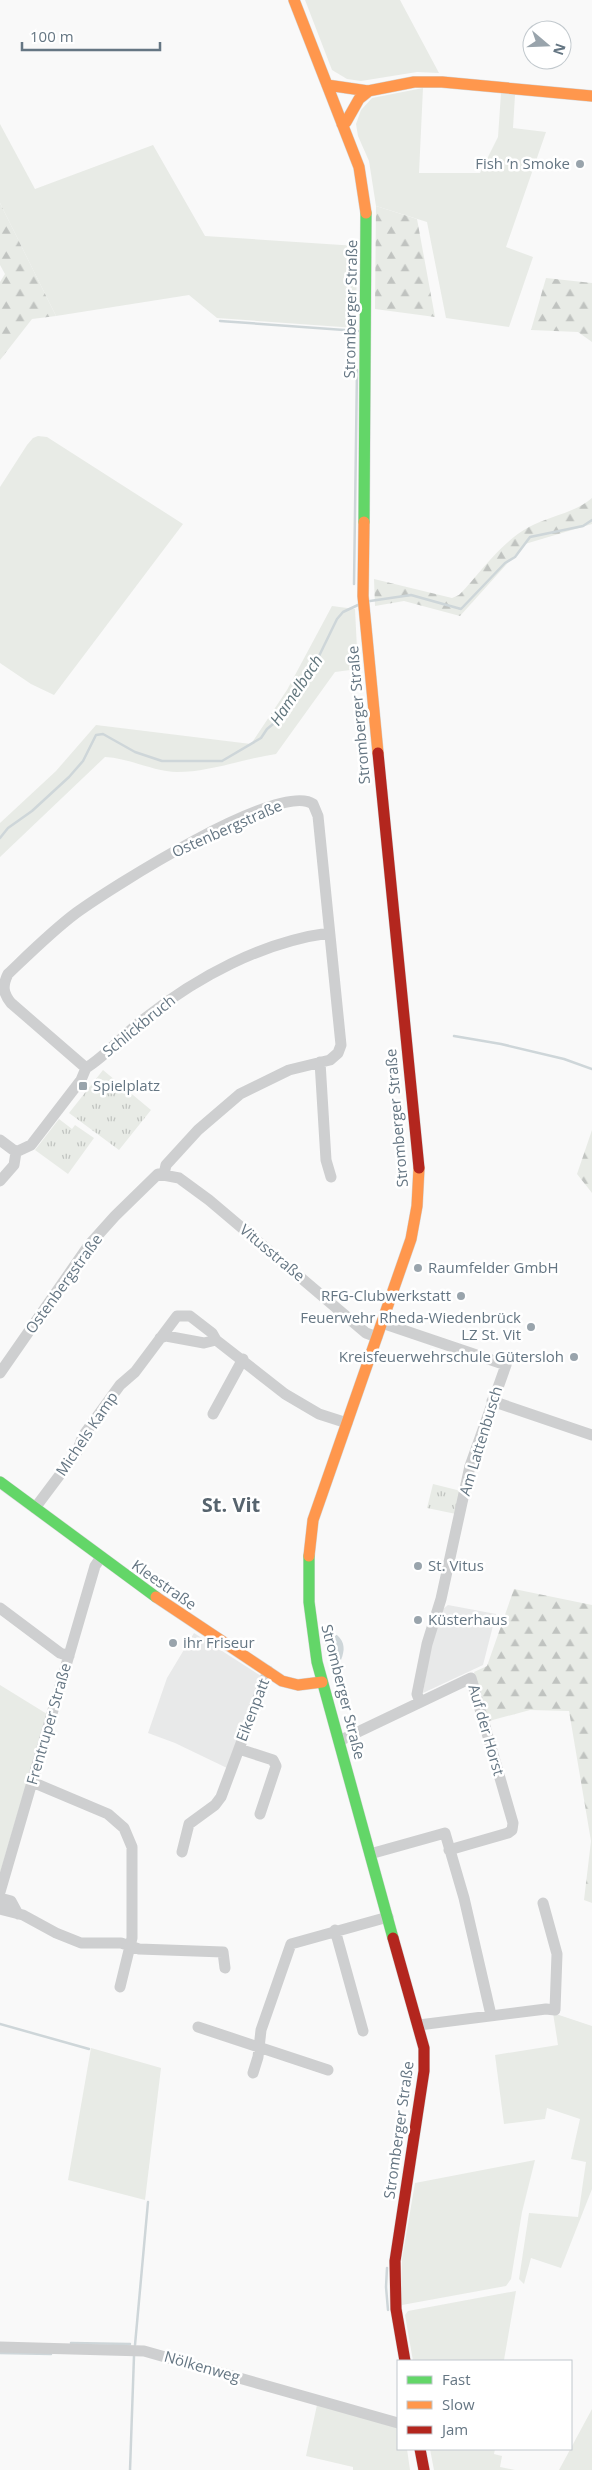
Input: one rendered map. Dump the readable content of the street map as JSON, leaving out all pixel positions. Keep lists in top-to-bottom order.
{
  "streets": {
    "main road": ["Stromberger Straße", "Kleestraße"],
    "street": [
      "Ostenbergstraße",
      "Schlickbruch",
      "Vitusstraße",
      "Michels Kamp",
      "Am Lattenbusch",
      "Eikenpatt",
      "Frentruper Straße",
      "Auf der Horst",
      "Nölkenweg"
    ]
  },
  "crossings": [
    ["Stromberger Straße", "Vitusstraße"],
    ["Stromberger Straße", "Michels Kamp"],
    ["Stromberger Straße", "Am Lattenbusch"],
    ["Stromberger Straße", "Kleestraße"],
    ["Stromberger Straße", "Auf der Horst"],
    ["Ostenbergstraße", "Schlickbruch"],
    ["Ostenbergstraße", "Vitusstraße"],
    ["Michels Kamp", "Kleestraße"],
    ["Am Lattenbusch", "Auf der Horst"],
    ["Kleestraße", "Eikenpatt"],
    ["Kleestraße", "Frentruper Straße"]
  ],
  "districts": ["St. Vit"],
  "water": ["Hamelbach"],
  "places": {
    "other": [
      "Fish ’n Smoke",
      "Raumfelder GmbH",
      "RFG-Clubwerkstatt",
      "Feuerwehr Rheda-Wiedenbrück LZ St. Vit",
      "Kreisfeuerwehrschule Gütersloh",
      "St. Vitus",
      "Küsterhaus",
      "ihr Friseur"
    ],
    "transit": ["Spielplatz"]
  },
  "legend": ["Fast", "Slow", "Jam"],
  "scale_bar": "100 m",
  "north": "right"
}
